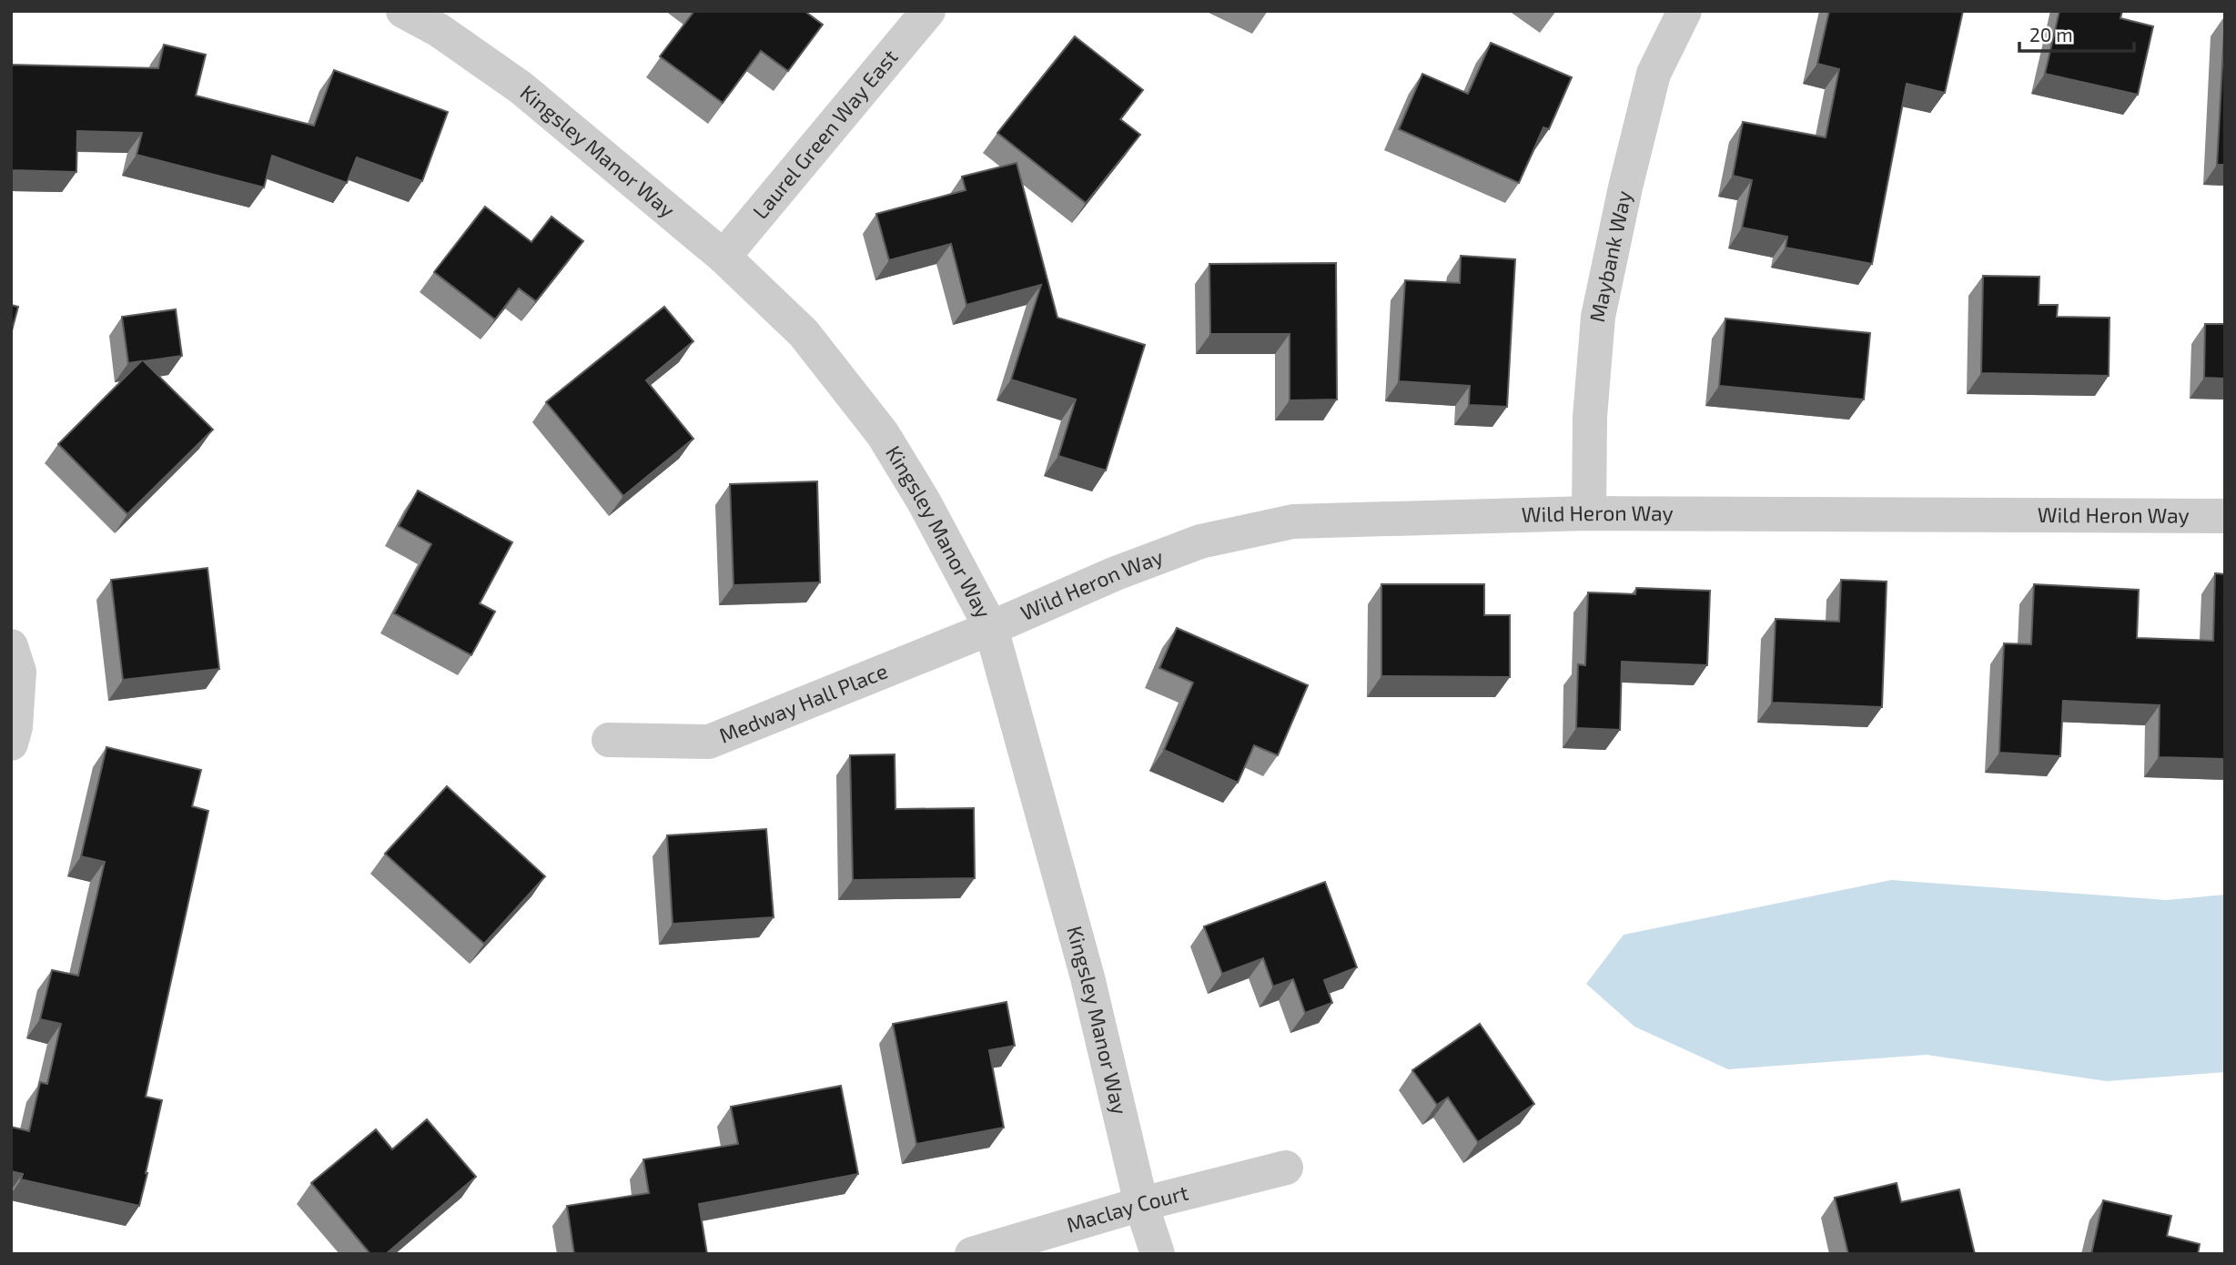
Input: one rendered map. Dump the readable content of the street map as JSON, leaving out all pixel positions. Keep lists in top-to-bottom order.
{
  "streets": {
    "street": [
      "Laurel Green Way East",
      "Kingsley Manor Way",
      "Maybank Way",
      "Wild Heron Way",
      "Medway Hall Place",
      "Maclay Court"
    ]
  },
  "crossings": [
    ["Laurel Green Way East", "Kingsley Manor Way"],
    ["Kingsley Manor Way", "Wild Heron Way"],
    ["Kingsley Manor Way", "Medway Hall Place"],
    ["Kingsley Manor Way", "Maclay Court"],
    ["Maybank Way", "Wild Heron Way"],
    ["Wild Heron Way", "Medway Hall Place"]
  ],
  "scale_bar": "20 m"
}
